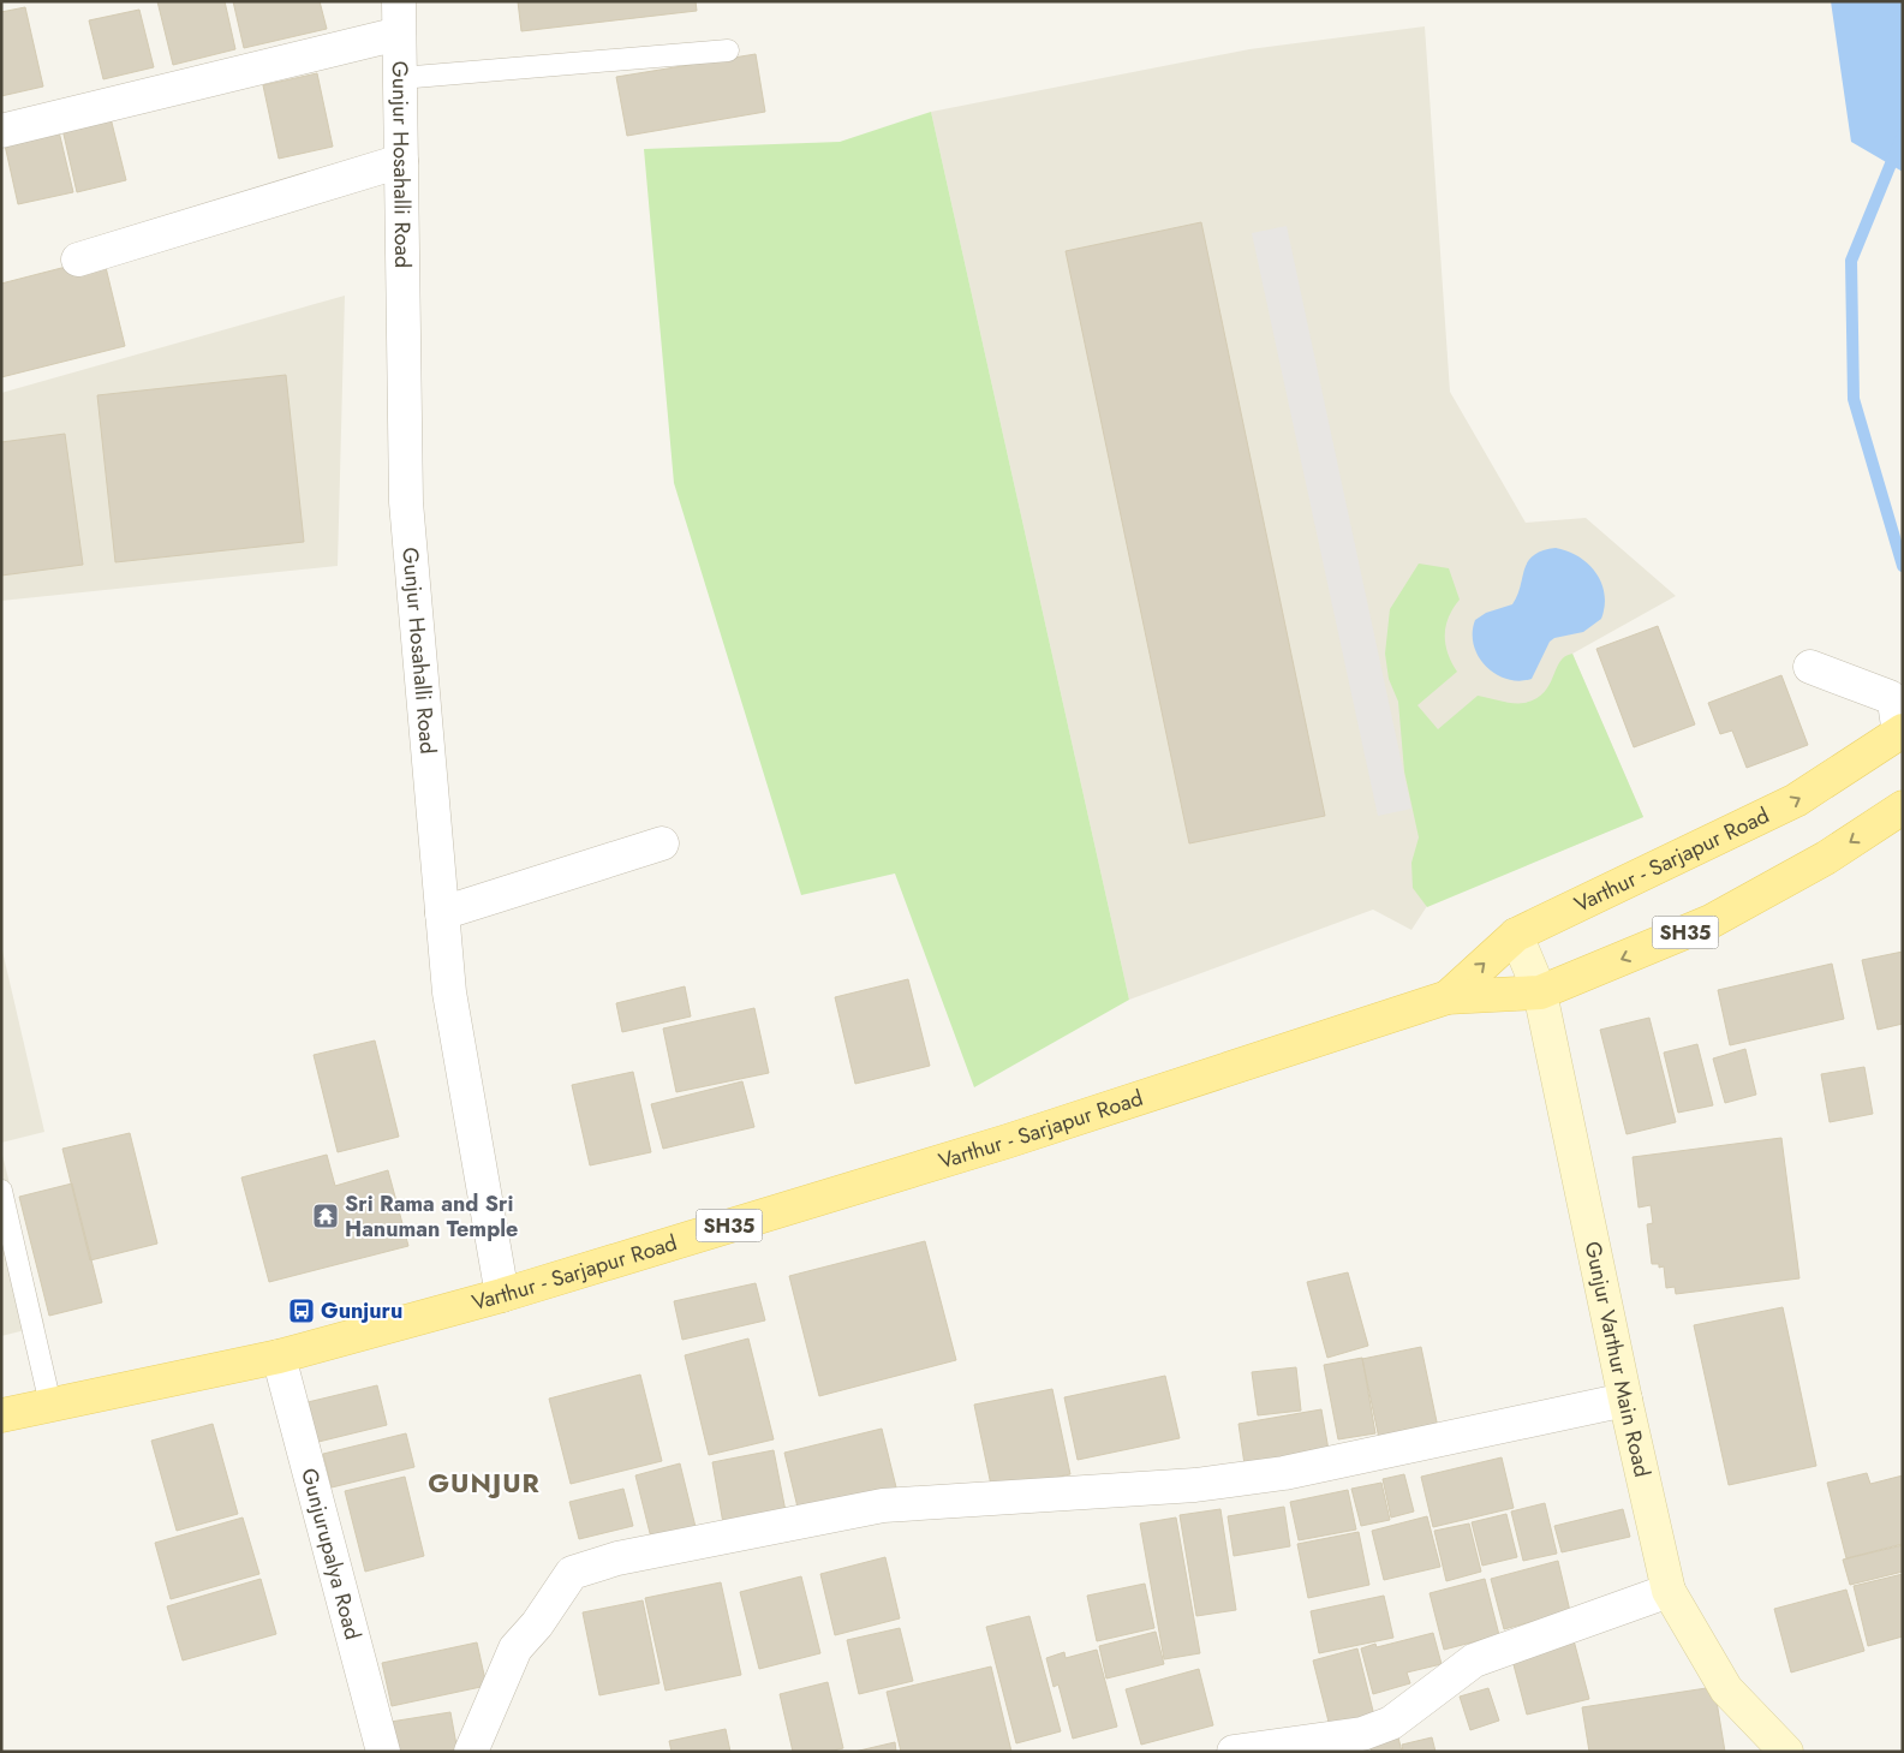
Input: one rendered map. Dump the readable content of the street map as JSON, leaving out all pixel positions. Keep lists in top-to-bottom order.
{
  "streets": {
    "main road": ["Varthur - Sarjapur Road", "SH35", "Gunjur Varthur Main Road"],
    "street": ["Gunjur Hosahalli Road", "Gunjurupalya Road"]
  },
  "crossings": [
    ["Gunjur Hosahalli Road", "Varthur - Sarjapur Road"],
    ["Varthur - Sarjapur Road", "Gunjur Varthur Main Road"],
    ["Varthur - Sarjapur Road", "Gunjurupalya Road"]
  ],
  "districts": ["GUNJUR"],
  "places": {
    "temple": ["Sri Rama and Sri Hanuman Temple"],
    "bus stop": ["Gunjuru"]
  }
}
